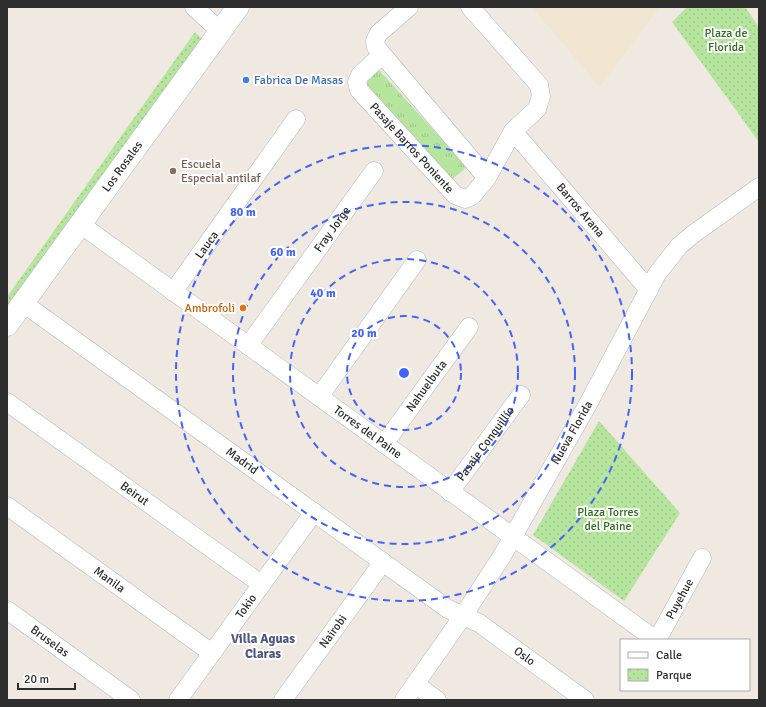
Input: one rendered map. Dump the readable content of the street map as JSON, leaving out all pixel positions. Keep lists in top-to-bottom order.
{
  "streets": {
    "street": [
      "Pasaje Barros Poniente",
      "Los Rosales",
      "Barros Arana",
      "Fray Jorge",
      "Lauca",
      "Nahuelbuta",
      "Torres del Paine",
      "Nueva Florida",
      "Pasaje Conguillío",
      "Madrid",
      "Beirut",
      "Manila",
      "Puyehue",
      "Tokio",
      "Nairobi",
      "Bruselas",
      "Oslo"
    ]
  },
  "crossings": [
    ["Pasaje Barros Poniente", "Barros Arana"],
    ["Los Rosales", "Torres del Paine"],
    ["Los Rosales", "Madrid"],
    ["Barros Arana", "Nueva Florida"],
    ["Fray Jorge", "Torres del Paine"],
    ["Lauca", "Torres del Paine"],
    ["Nahuelbuta", "Torres del Paine"],
    ["Torres del Paine", "Nueva Florida"],
    ["Torres del Paine", "Pasaje Conguillío"],
    ["Nueva Florida", "Madrid"],
    ["Nueva Florida", "Oslo"],
    ["Madrid", "Tokio"],
    ["Madrid", "Nairobi"],
    ["Madrid", "Oslo"],
    ["Beirut", "Tokio"],
    ["Manila", "Tokio"]
  ],
  "districts": ["Villa Aguas Claras"],
  "parks": ["Plaza de Florida", "Plaza Torres del Paine"],
  "places": ["Fabrica De Masas", "Escuela Especial antilaf", "Ambrofoli"],
  "legend": ["Calle", "Parque"],
  "scale_bar": "20 m",
  "rings": [
    "80 m",
    "60 m",
    "40 m",
    "20 m"
  ]
}
